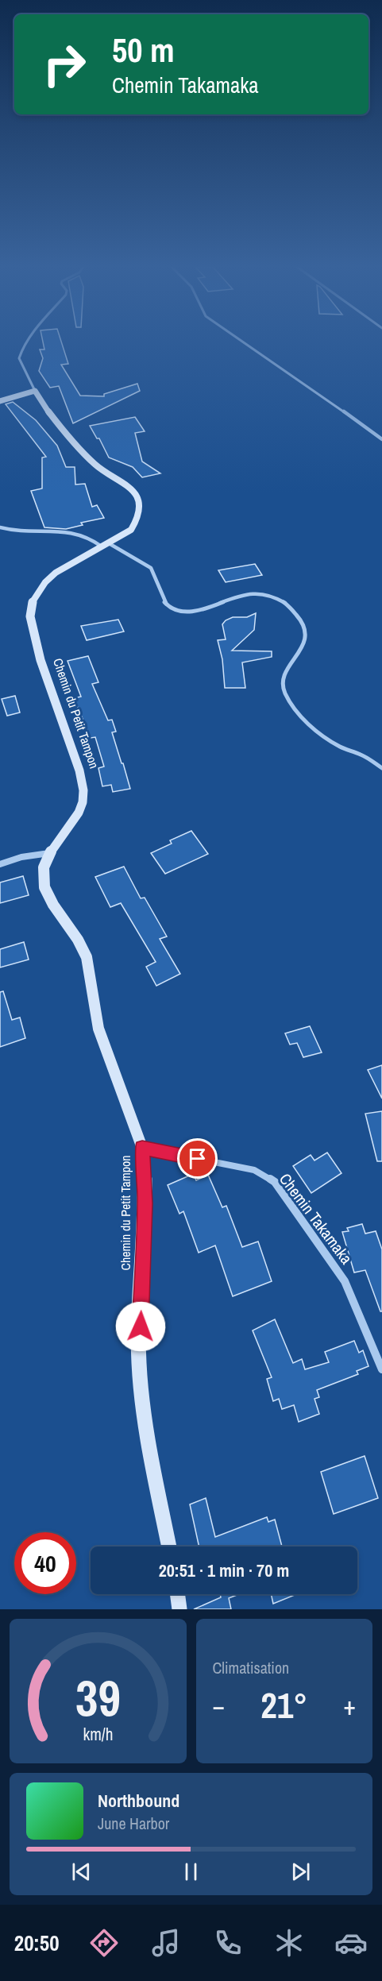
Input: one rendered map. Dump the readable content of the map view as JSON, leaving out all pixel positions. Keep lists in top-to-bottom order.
{
  "streets": {
    "street": ["Chemin du Petit Tampon", "Chemin Takamaka"]
  },
  "crossings": [
    ["Chemin du Petit Tampon", "Chemin Takamaka"]
  ],
  "page": {
    "turn": ["50 m", "Chemin Takamaka"],
    "limit": "40",
    "trip": "20:51 · 1 min · 70 m",
    "tile": "Climatisation",
    "heat": ["−", "21°", "+"],
    "song": ["Northbound", "June Harbor"],
    "tabs": "20:50",
    "gauge": ["39", "km/h"]
  }
}
